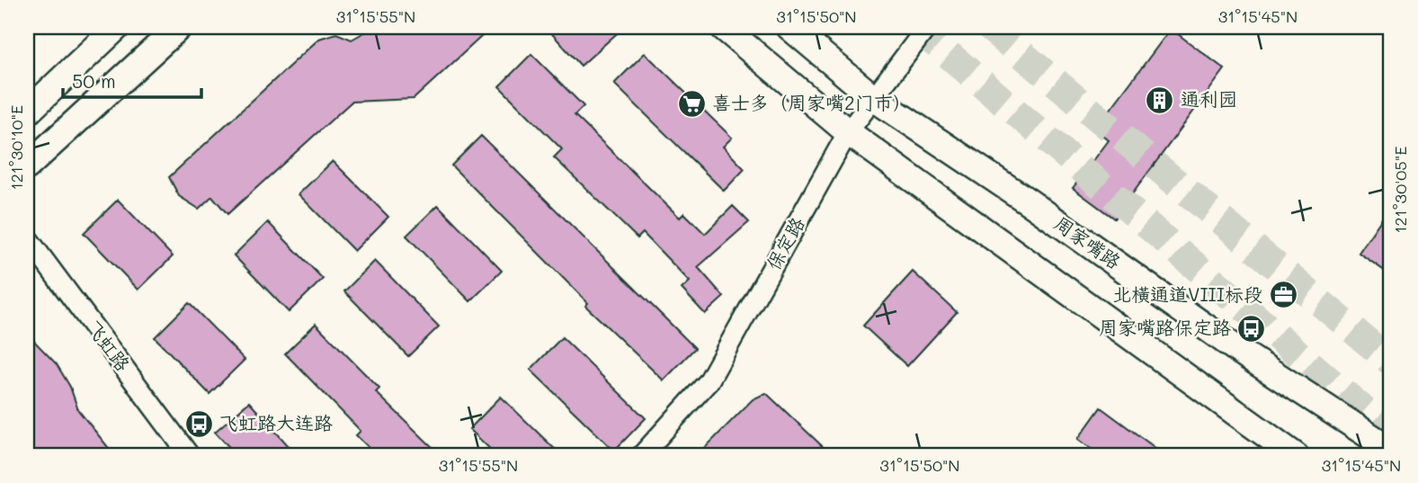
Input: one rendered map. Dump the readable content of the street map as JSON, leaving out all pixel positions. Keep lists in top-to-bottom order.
{
  "streets": {
    "main road": ["周家嘴路"],
    "street": ["保定路", "飞虹路"]
  },
  "crossings": [
    ["周家嘴路", "保定路"]
  ],
  "places": {
    "building": ["通利园"],
    "supermarket": ["喜士多（周家嘴2门市）"],
    "office": ["北横通道VIII标段"],
    "bus stop": ["周家嘴路保定路", "飞虹路大连路"]
  },
  "scale_bar": "50 m",
  "coordinates": [
    "31°15'55\"N",
    "31°15'50\"N",
    "31°15'45\"N",
    "121°30'10\"E",
    "121°30'05\"E"
  ]
}
